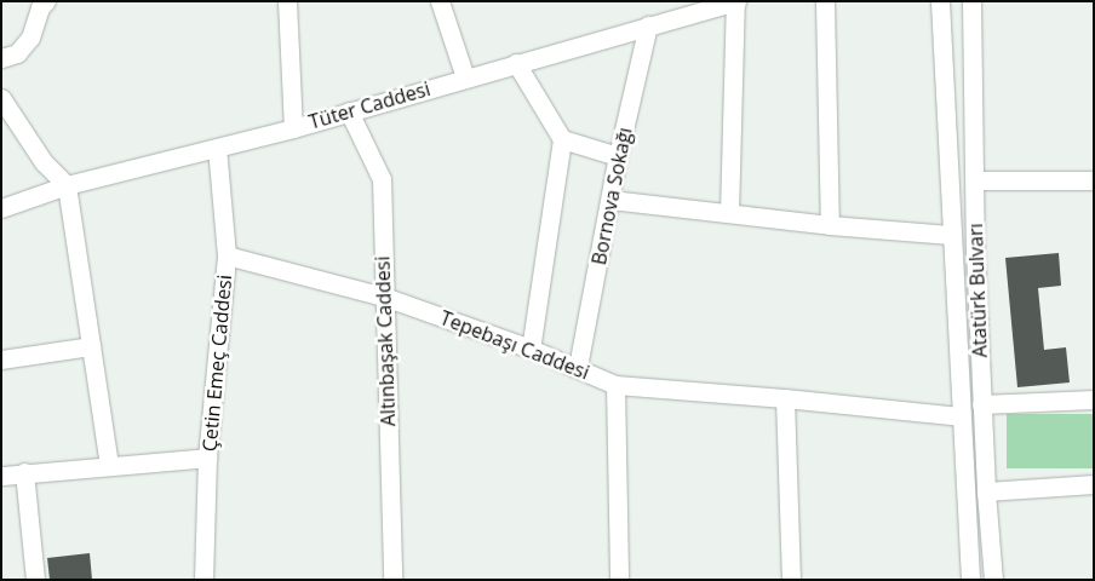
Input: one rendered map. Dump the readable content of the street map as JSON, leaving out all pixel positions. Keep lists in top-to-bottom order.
{
  "streets": {
    "street": [
      "Tüter Caddesi",
      "Bornova Sokağı",
      "Atatürk Bulvarı",
      "Altınbaşak Caddesi",
      "Tepebaşı Caddesi",
      "Çetin Emeç Caddesi"
    ]
  },
  "crossings": [
    ["Tüter Caddesi", "Bornova Sokağı"],
    ["Tüter Caddesi", "Altınbaşak Caddesi"],
    ["Tüter Caddesi", "Çetin Emeç Caddesi"],
    ["Bornova Sokağı", "Tepebaşı Caddesi"],
    ["Altınbaşak Caddesi", "Tepebaşı Caddesi"],
    ["Tepebaşı Caddesi", "Çetin Emeç Caddesi"]
  ]
}
